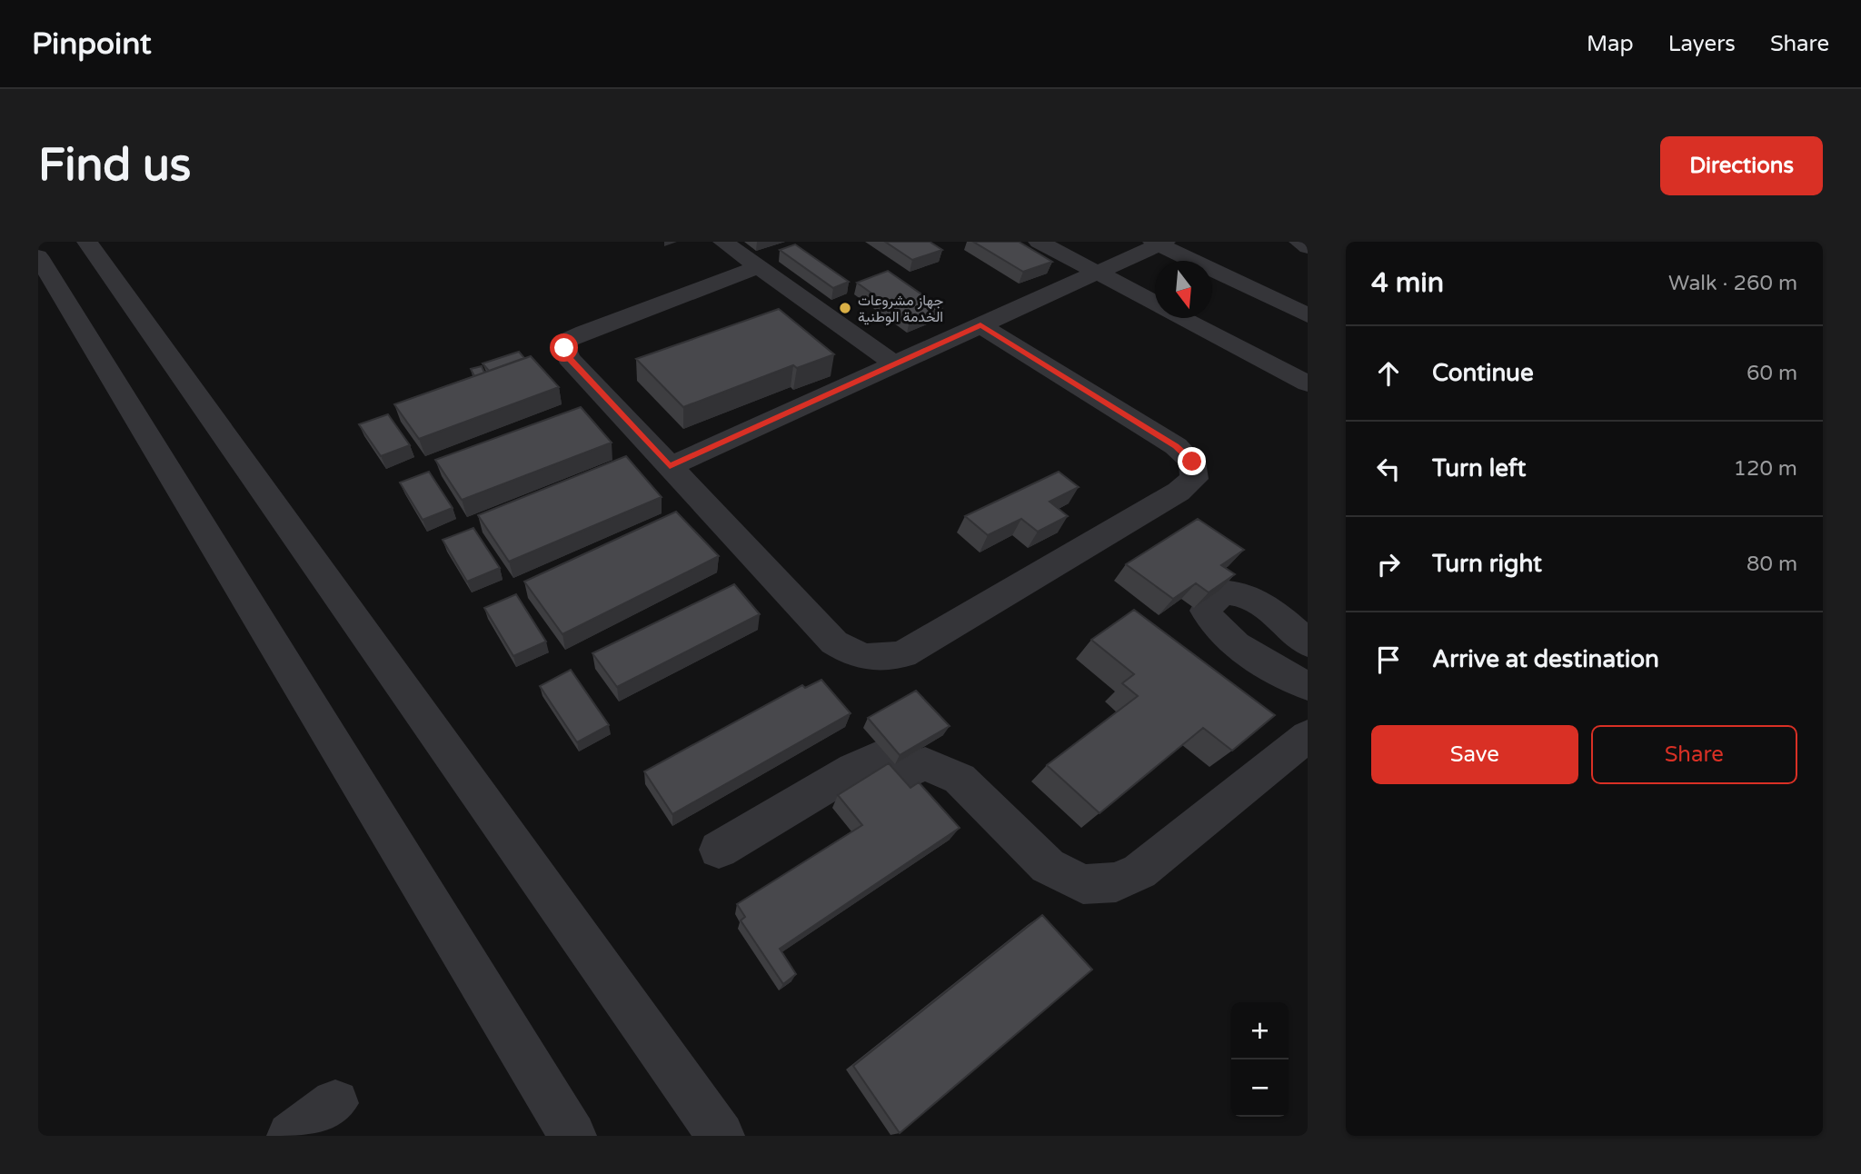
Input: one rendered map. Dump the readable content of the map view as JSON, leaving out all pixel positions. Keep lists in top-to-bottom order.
{
  "places": ["جهاز مشروعات الخدمة الوطنية"],
  "north": "bottom",
  "page": {
    "header": "Pinpoint",
    "nav": ["Map", "Layers", "Share"],
    "buttons": [
      "Directions",
      ["Save", "Share"]
    ],
    "title": "Find us",
    "heading": ["4 min", "Walk · 260 m"],
    "list": [
      ["Continue", "60 m"],
      ["Turn left", "120 m"],
      ["Turn right", "80 m"],
      "Arrive at destination"
    ],
    "map_buttons": ["+", "−"]
  }
}
